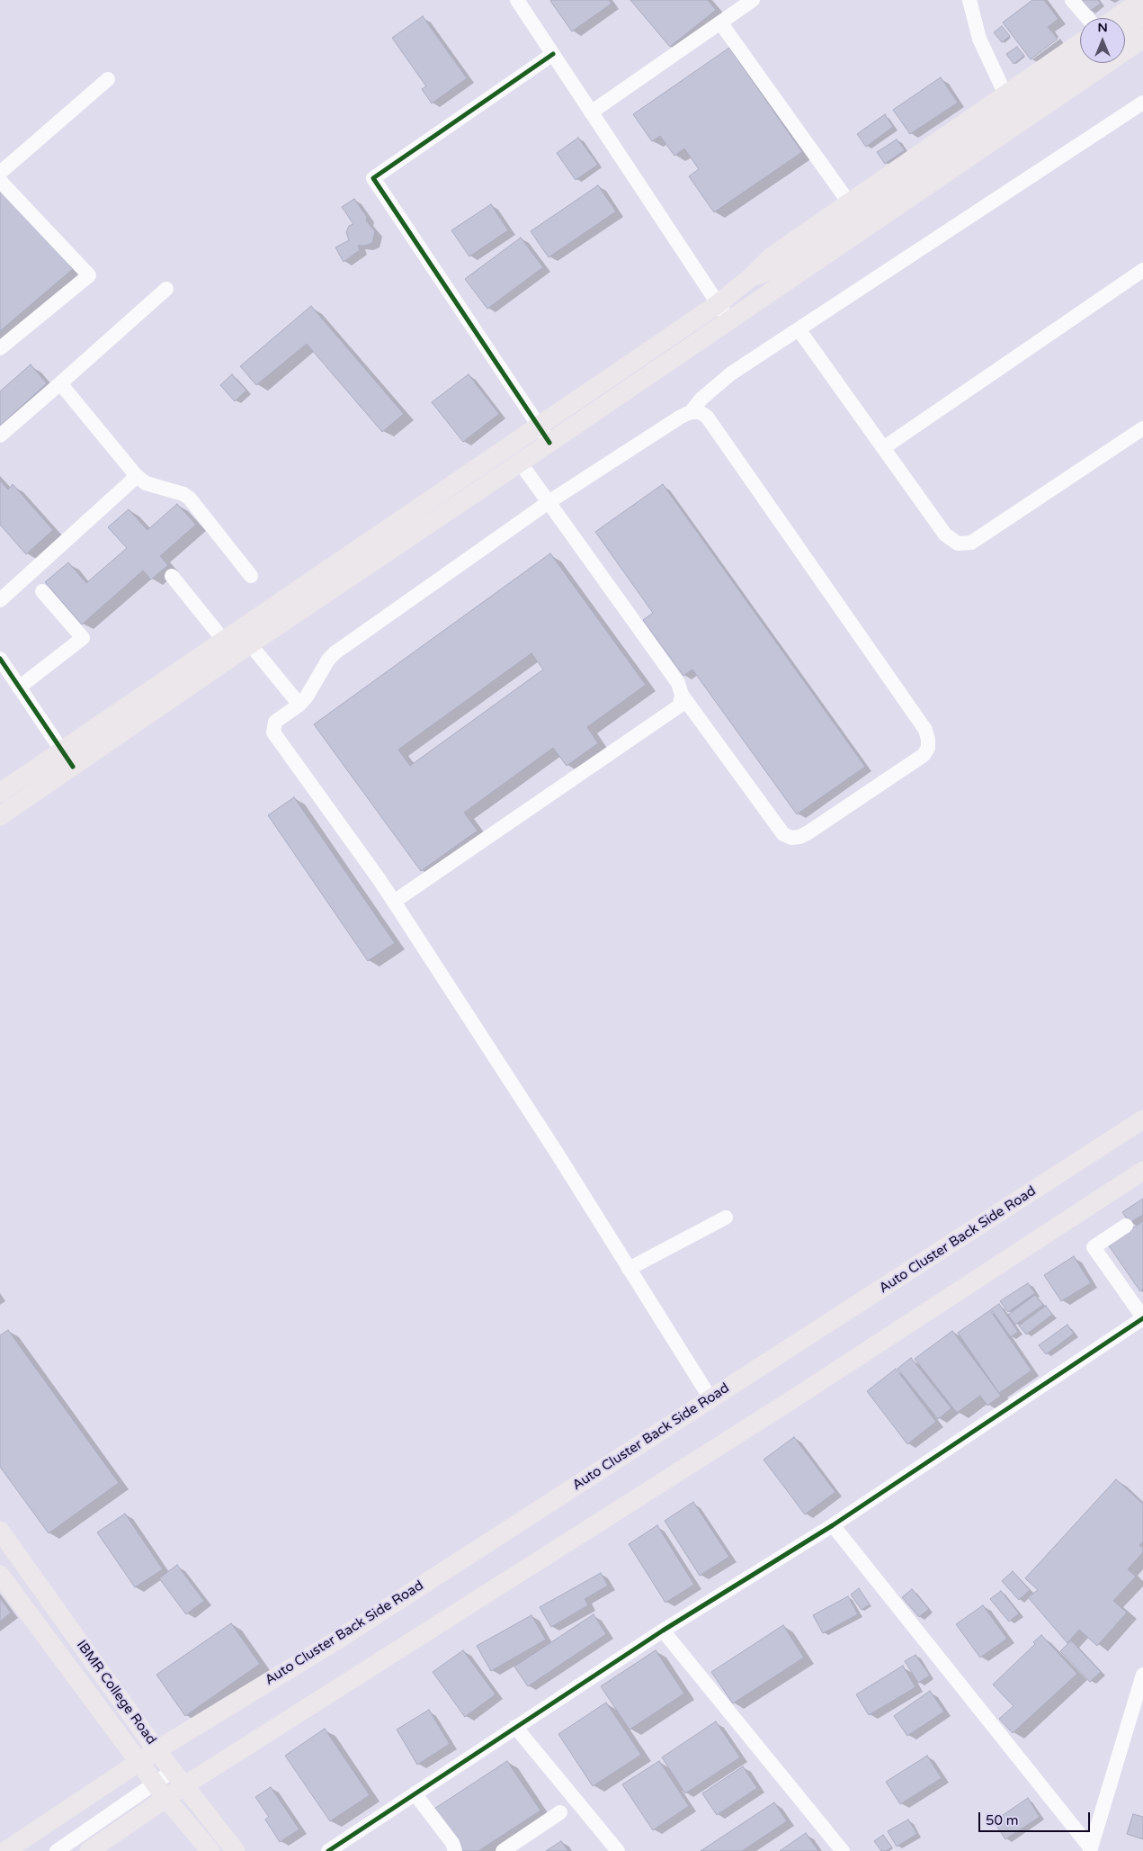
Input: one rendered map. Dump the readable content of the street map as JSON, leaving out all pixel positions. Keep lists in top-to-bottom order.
{
  "streets": {
    "main road": ["Auto Cluster Back Side Road", "IBMR College Road"]
  },
  "crossings": [
    ["Auto Cluster Back Side Road", "IBMR College Road"]
  ],
  "scale_bar": "50 m",
  "north": "top"
}
